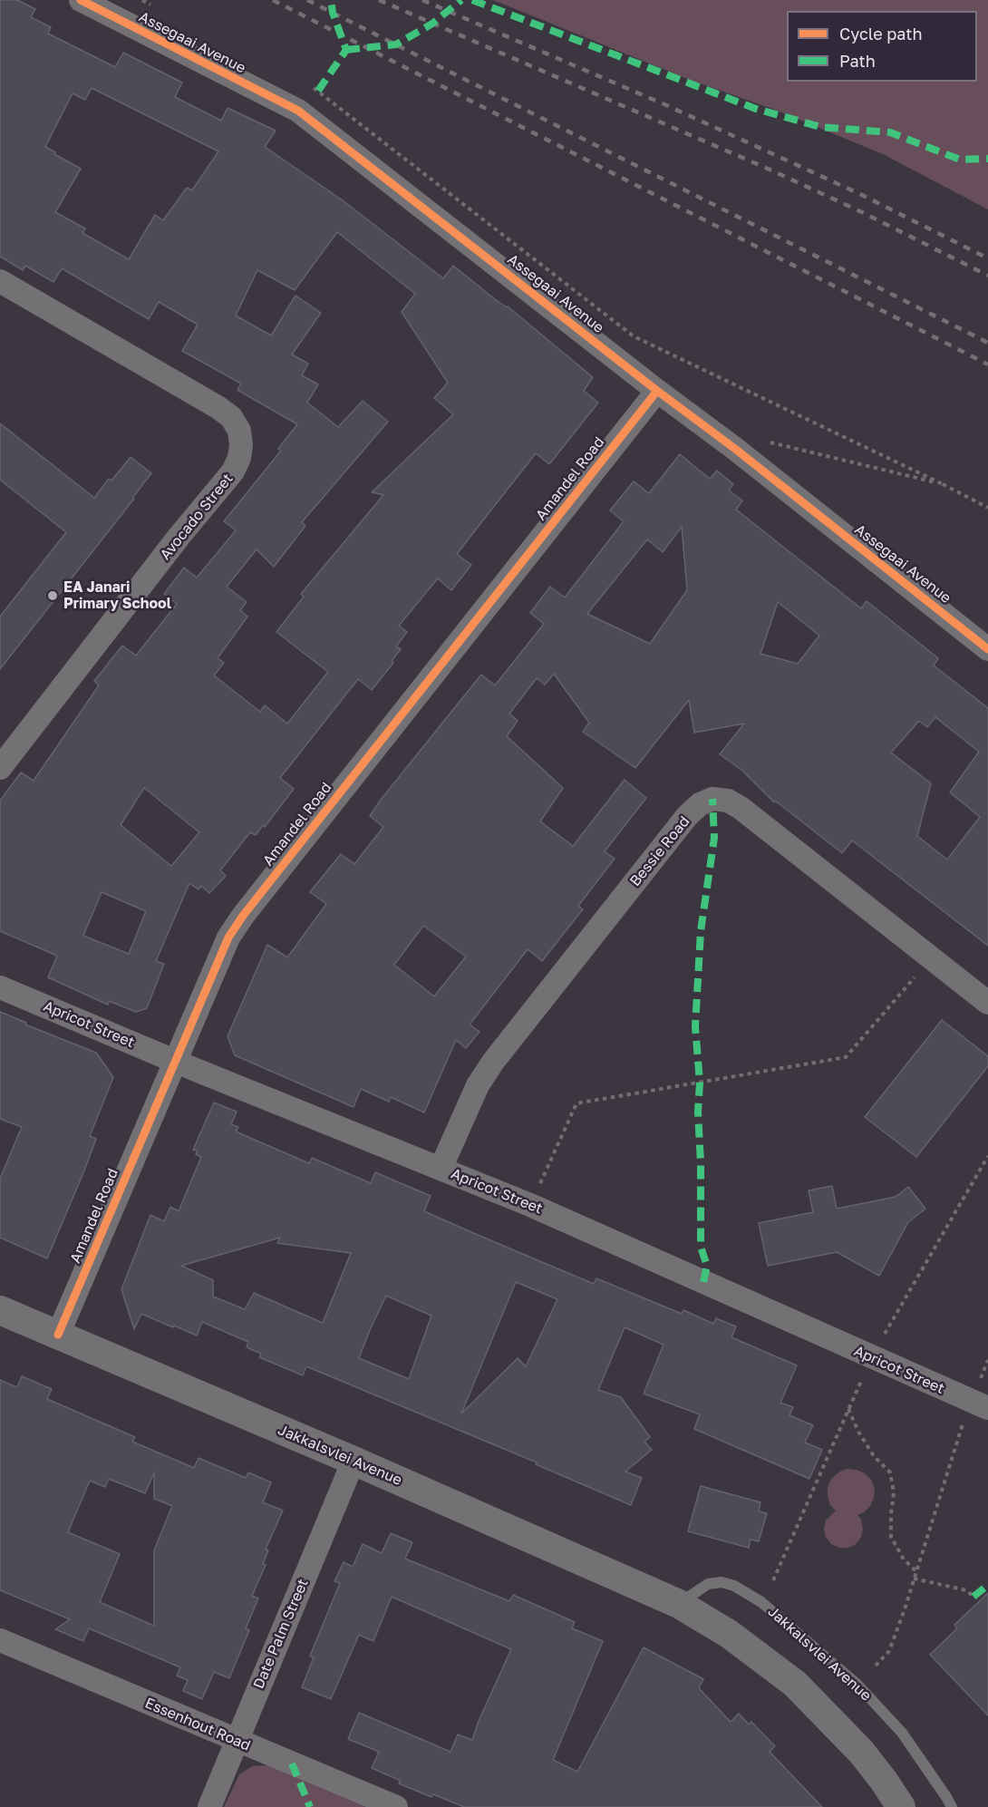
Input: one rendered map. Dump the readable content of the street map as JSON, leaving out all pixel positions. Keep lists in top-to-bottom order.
{
  "streets": {
    "street": [
      "Assegaai Avenue",
      "Amandel Road",
      "Avocado Street",
      "Bessie Road",
      "Apricot Street",
      "Jakkalsvlei Avenue",
      "Date Palm Street",
      "Essenhout Road"
    ]
  },
  "crossings": [
    ["Assegaai Avenue", "Amandel Road"],
    ["Amandel Road", "Apricot Street"],
    ["Amandel Road", "Jakkalsvlei Avenue"],
    ["Bessie Road", "Apricot Street"],
    ["Jakkalsvlei Avenue", "Date Palm Street"],
    ["Date Palm Street", "Essenhout Road"]
  ],
  "places": ["EA Janari Primary School"],
  "legend": ["Cycle path", "Path"]
}
